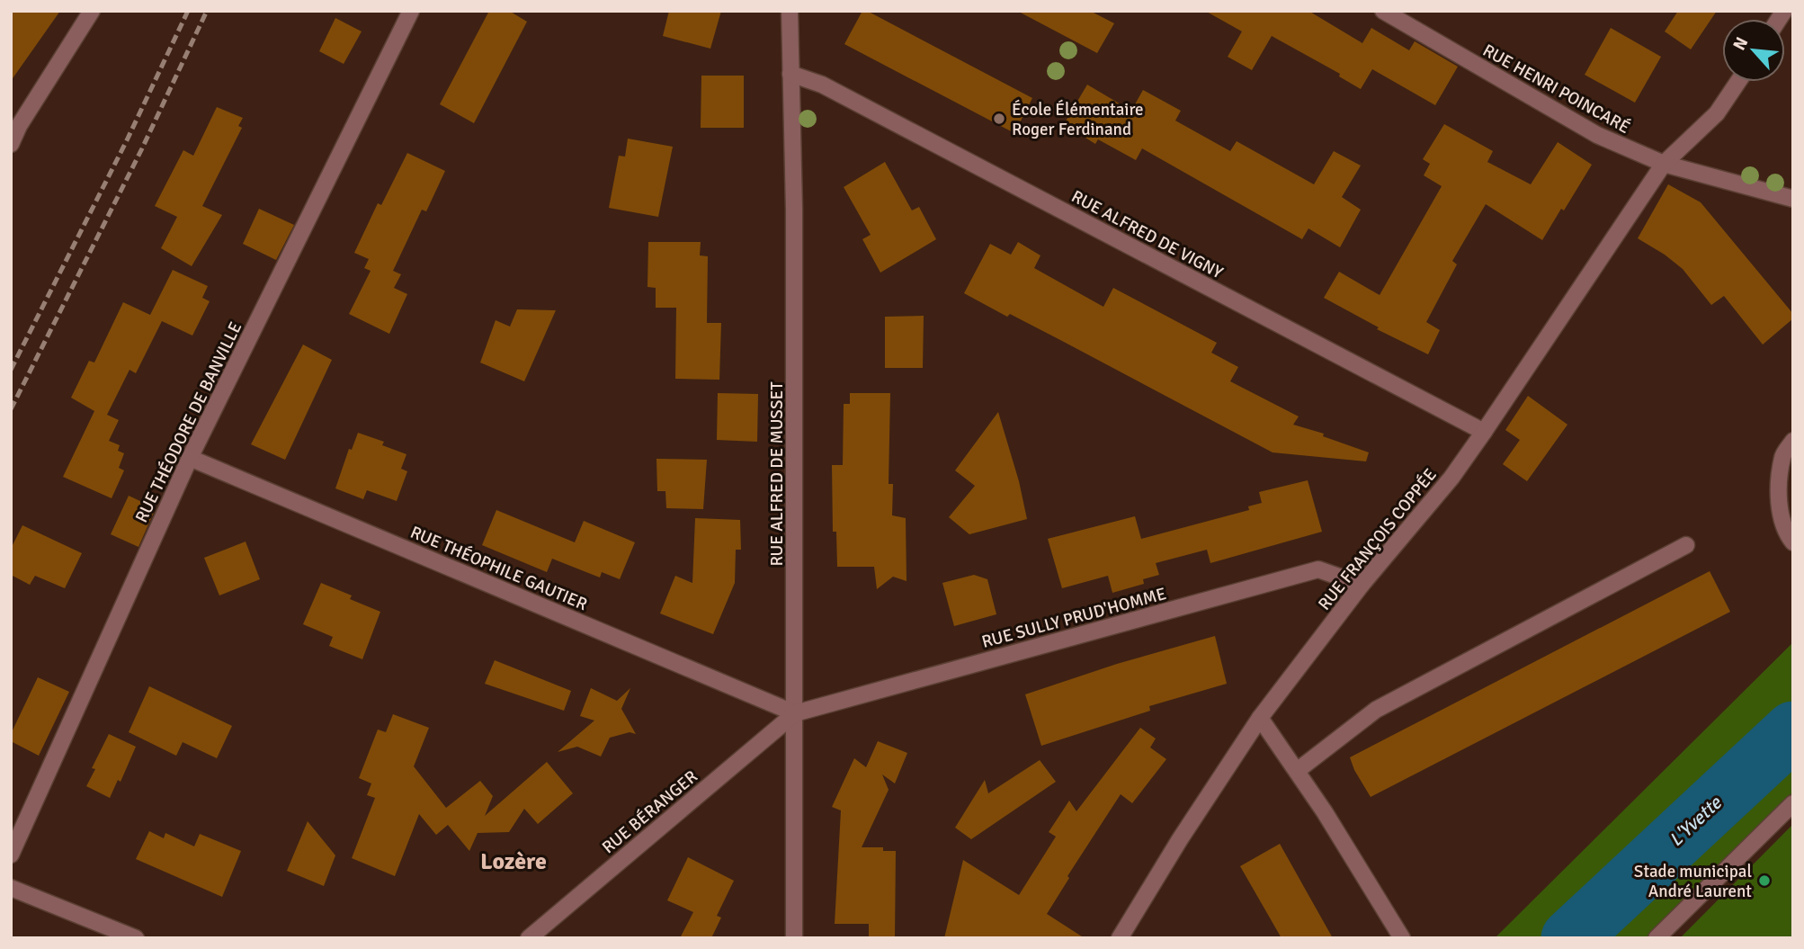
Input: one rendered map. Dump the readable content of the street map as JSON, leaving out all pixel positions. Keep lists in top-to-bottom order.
{
  "streets": {
    "street": [
      "RUE HENRI POINCARÉ",
      "RUE ALFRED DE VIGNY",
      "RUE THÉODORE DE BANVILLE",
      "RUE ALFRED DE MUSSET",
      "RUE FRANÇOIS COPPÉE",
      "RUE THÉOPHILE GAUTIER",
      "RUE SULLY PRUD'HOMME",
      "RUE BÉRANGER"
    ]
  },
  "crossings": [
    ["RUE HENRI POINCARÉ", "RUE FRANÇOIS COPPÉE"],
    ["RUE ALFRED DE VIGNY", "RUE ALFRED DE MUSSET"],
    ["RUE ALFRED DE VIGNY", "RUE FRANÇOIS COPPÉE"],
    ["RUE THÉODORE DE BANVILLE", "RUE THÉOPHILE GAUTIER"],
    ["RUE ALFRED DE MUSSET", "RUE THÉOPHILE GAUTIER"],
    ["RUE ALFRED DE MUSSET", "RUE SULLY PRUD'HOMME"],
    ["RUE ALFRED DE MUSSET", "RUE BÉRANGER"],
    ["RUE FRANÇOIS COPPÉE", "RUE SULLY PRUD'HOMME"],
    ["RUE THÉOPHILE GAUTIER", "RUE SULLY PRUD'HOMME"],
    ["RUE THÉOPHILE GAUTIER", "RUE BÉRANGER"],
    ["RUE SULLY PRUD'HOMME", "RUE BÉRANGER"]
  ],
  "districts": ["Lozère"],
  "water": ["L'Yvette"],
  "places": ["École Élémentaire Roger Ferdinand", "Stade municipal André Laurent"],
  "north": "top left"
}
